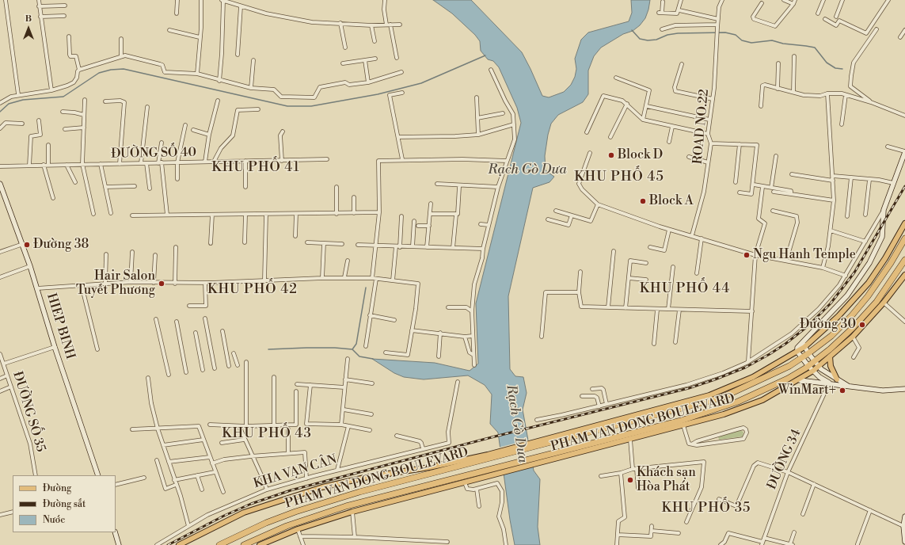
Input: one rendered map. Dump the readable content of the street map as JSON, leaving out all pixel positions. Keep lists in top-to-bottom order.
{
  "streets": {
    "highway": ["PHAM VAN DONG BOULEVARD"],
    "main road": ["HIEP BINH"],
    "street": [
      "ROAD NO.22",
      "ĐƯỜNG SỐ 40",
      "ĐƯỜNG SỐ 35",
      "ĐƯỜNG 34",
      "KHA VẠN CÂN"
    ]
  },
  "districts": [
    "KHU PHỐ 41",
    "KHU PHỐ 45",
    "KHU PHỐ 44",
    "KHU PHỐ 42",
    "KHU PHỐ 43",
    "KHU PHỐ 35"
  ],
  "water": ["Rạch Gò Dưa"],
  "places": [
    "Block D",
    "Block A",
    "Đường 38",
    "Ngu Hanh Temple",
    "Hair Salon Tuyết Phương",
    "Đường 30",
    "WinMart+",
    "Khách sạn Hòa Phát"
  ],
  "legend": ["Đường", "Đường sắt", "Nước"],
  "north": "top"
}
